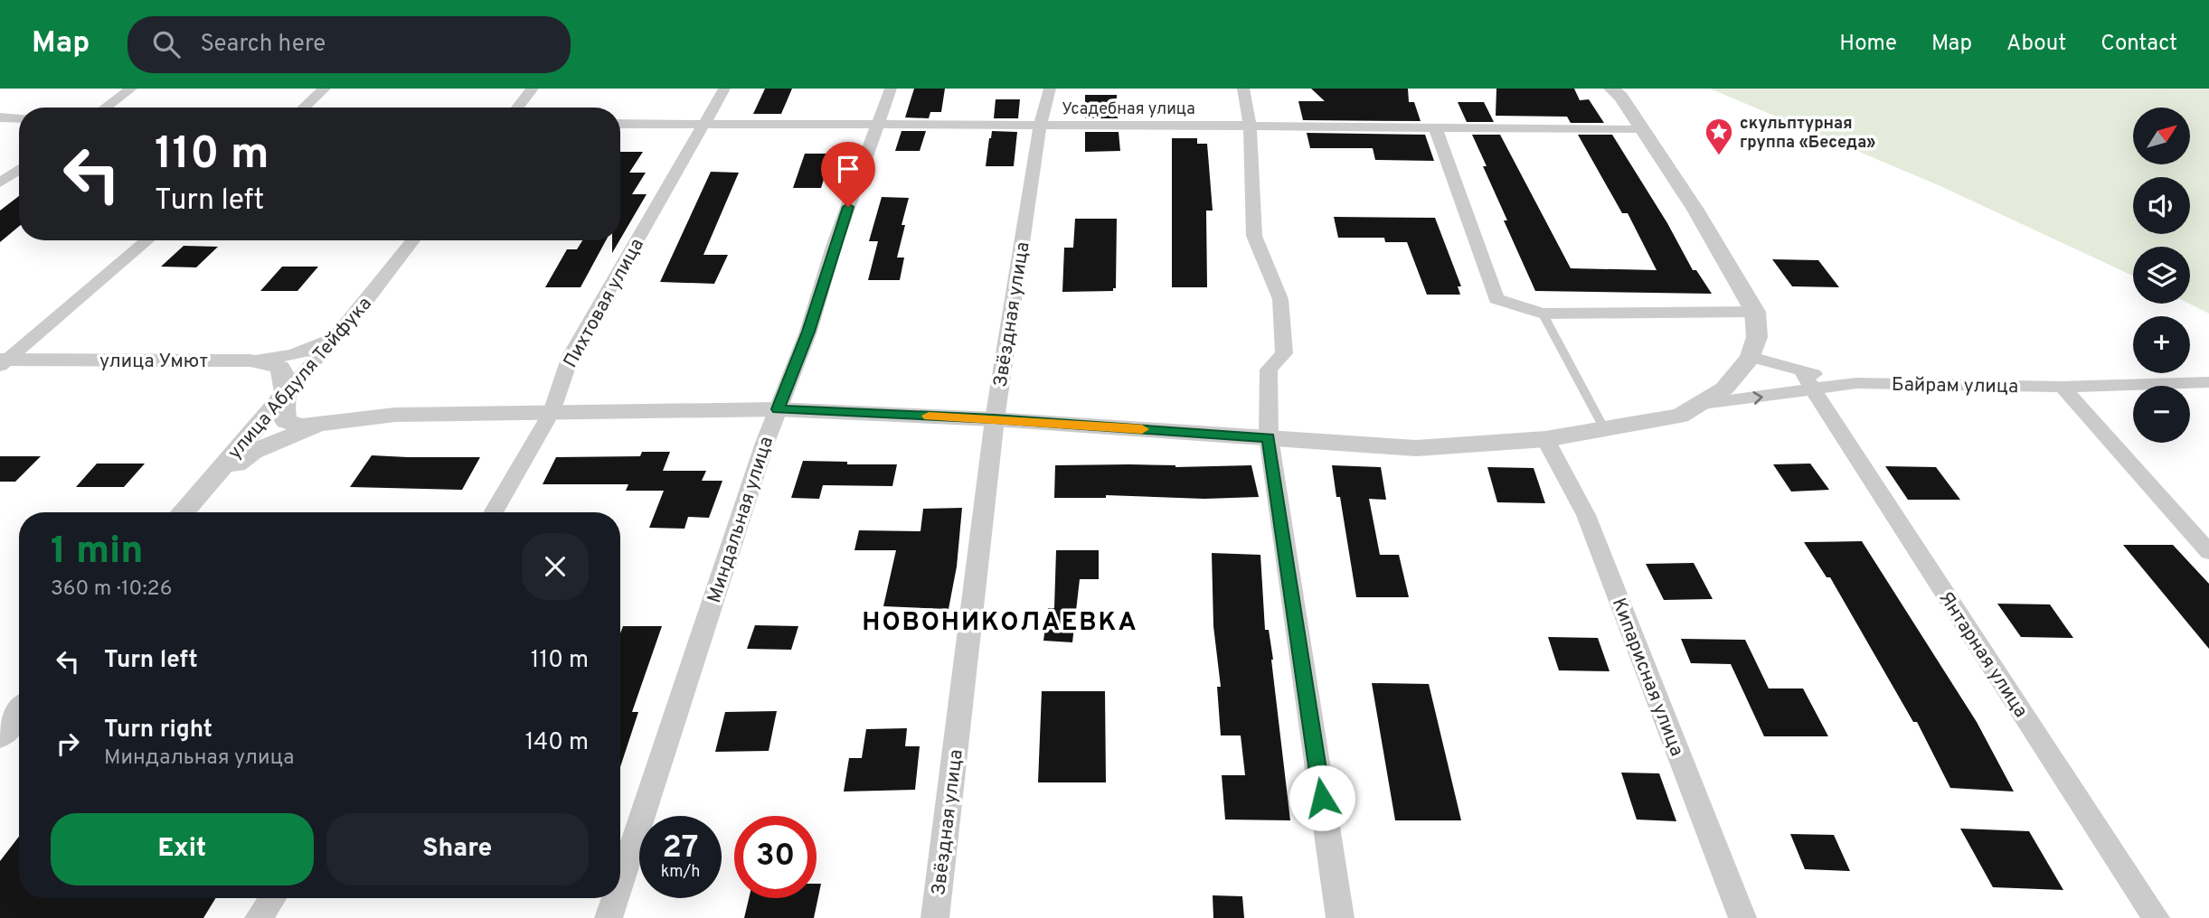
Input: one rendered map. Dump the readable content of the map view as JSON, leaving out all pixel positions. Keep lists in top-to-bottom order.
{
  "streets": {
    "street": [
      "Усадебная улица",
      "Пихтовая улица",
      "Звёздная улица",
      "улица Умют",
      "улица Абдуля Тейфука",
      "Байрам улица",
      "Миндальная улица",
      "Янтарная улица",
      "Кипарисная улица"
    ]
  },
  "crossings": [
    ["Усадебная улица", "Пихтовая улица"],
    ["Усадебная улица", "Звёздная улица"],
    ["Усадебная улица", "Миндальная улица"],
    ["улица Умют", "улица Абдуля Тейфука"],
    ["Байрам улица", "Янтарная улица"]
  ],
  "districts": ["НОВОНИКОЛАЕВКА"],
  "places": {
    "place": ["скульптурная группа «Беседа»"]
  },
  "north": "top right",
  "page": {
    "header": "Map",
    "search": "Search here",
    "nav": [
      "Home",
      "Map",
      "About",
      "Contact"
    ],
    "map_buttons": ["+", "−"],
    "turn": ["110 m", "Turn left"],
    "heading": ["1 min", "360 m · 10:26"],
    "list": [
      {
        "name": "Turn left",
        "value": "110 m"
      },
      {
        "name": "Turn right",
        "note": "Миндальная улица",
        "value": "140 m"
      }
    ],
    "buttons": ["Exit", "Share"],
    "speed": "27 km/h",
    "limit": "30"
  }
}
